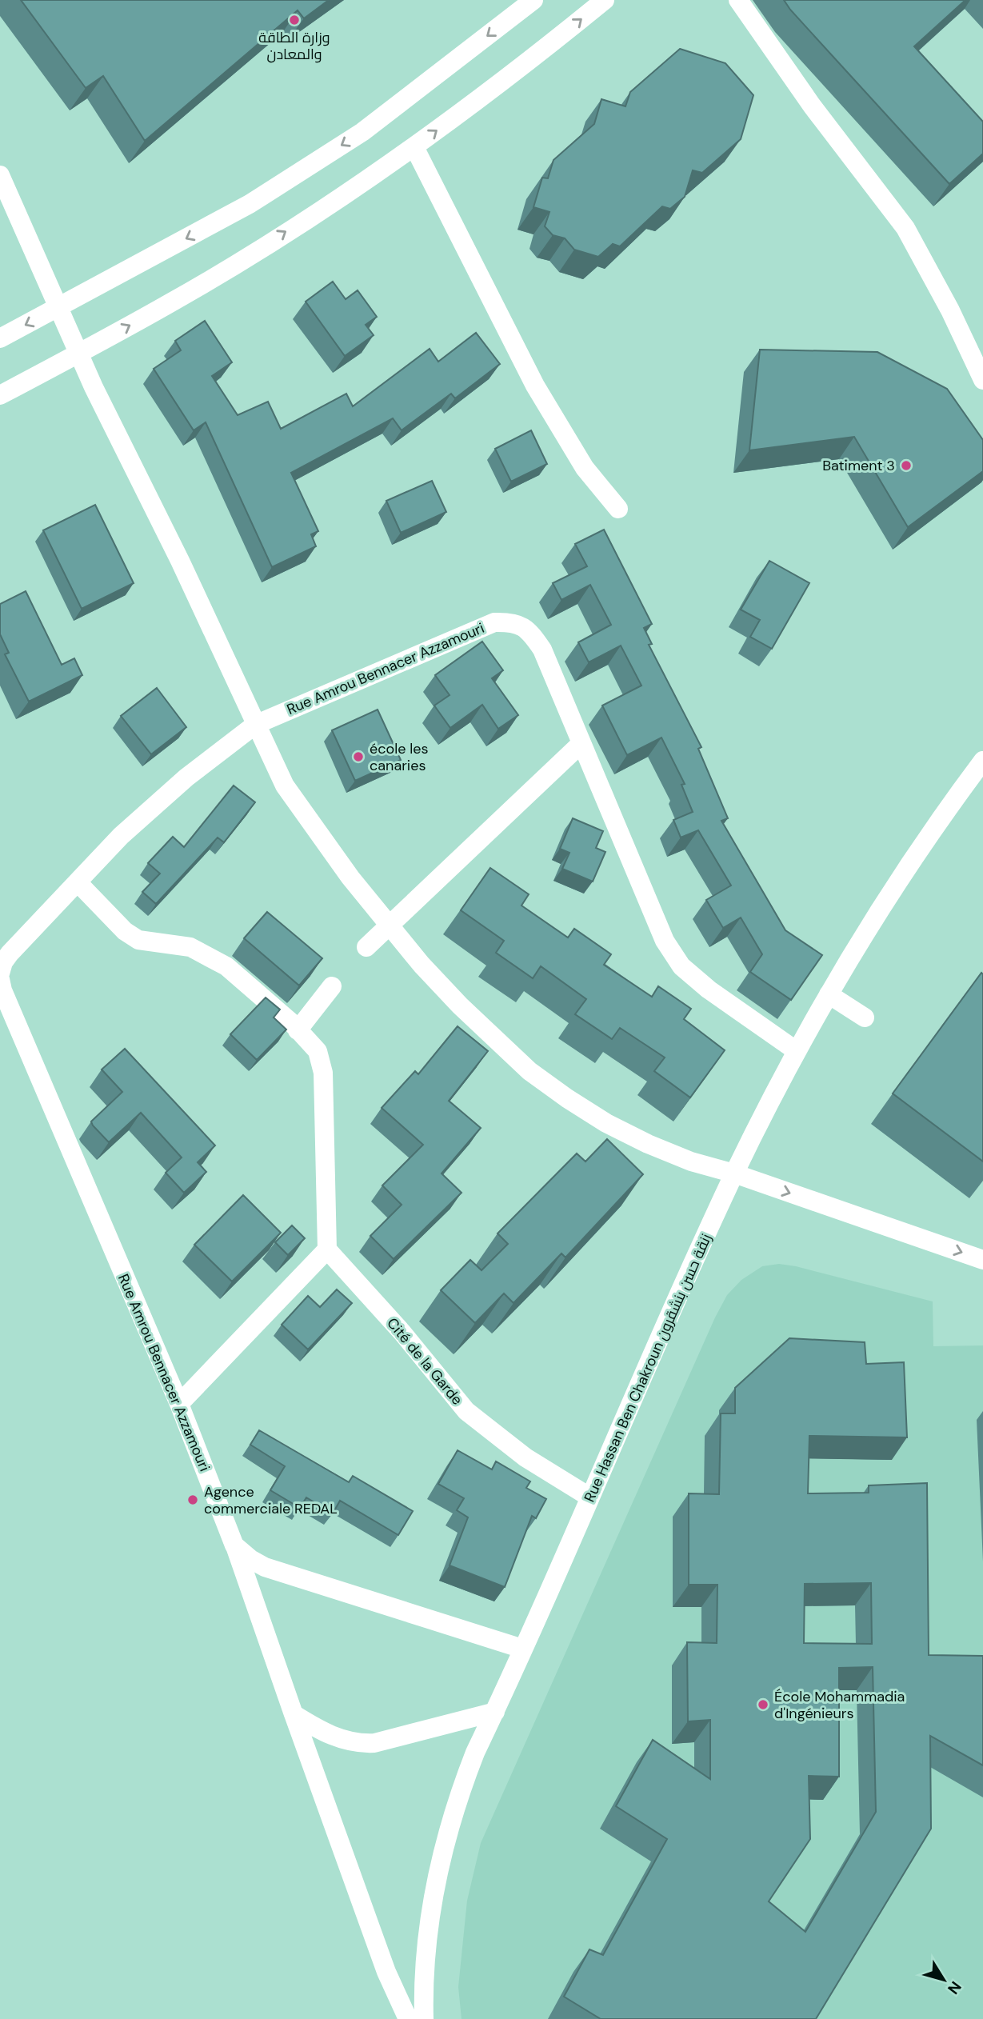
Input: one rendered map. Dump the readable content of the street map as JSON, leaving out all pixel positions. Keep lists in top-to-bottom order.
{
  "streets": {
    "street": ["Rue Amrou Bennacer Azzamouri", "Cité de la Garde", "Rue Hassan Ben Chakroun زنقة حسن بنشقرون"]
  },
  "crossings": [
    ["Rue Amrou Bennacer Azzamouri", "Rue Hassan Ben Chakroun زنقة حسن بنشقرون"],
    ["Cité de la Garde", "Rue Hassan Ben Chakroun زنقة حسن بنشقرون"]
  ],
  "places": [
    "وزارة الطاقة والمعادن",
    "Batiment 3",
    "école les canaries",
    "Agence commerciale REDAL",
    "École Mohammadia d'Ingénieurs"
  ],
  "north": "bottom right"
}
